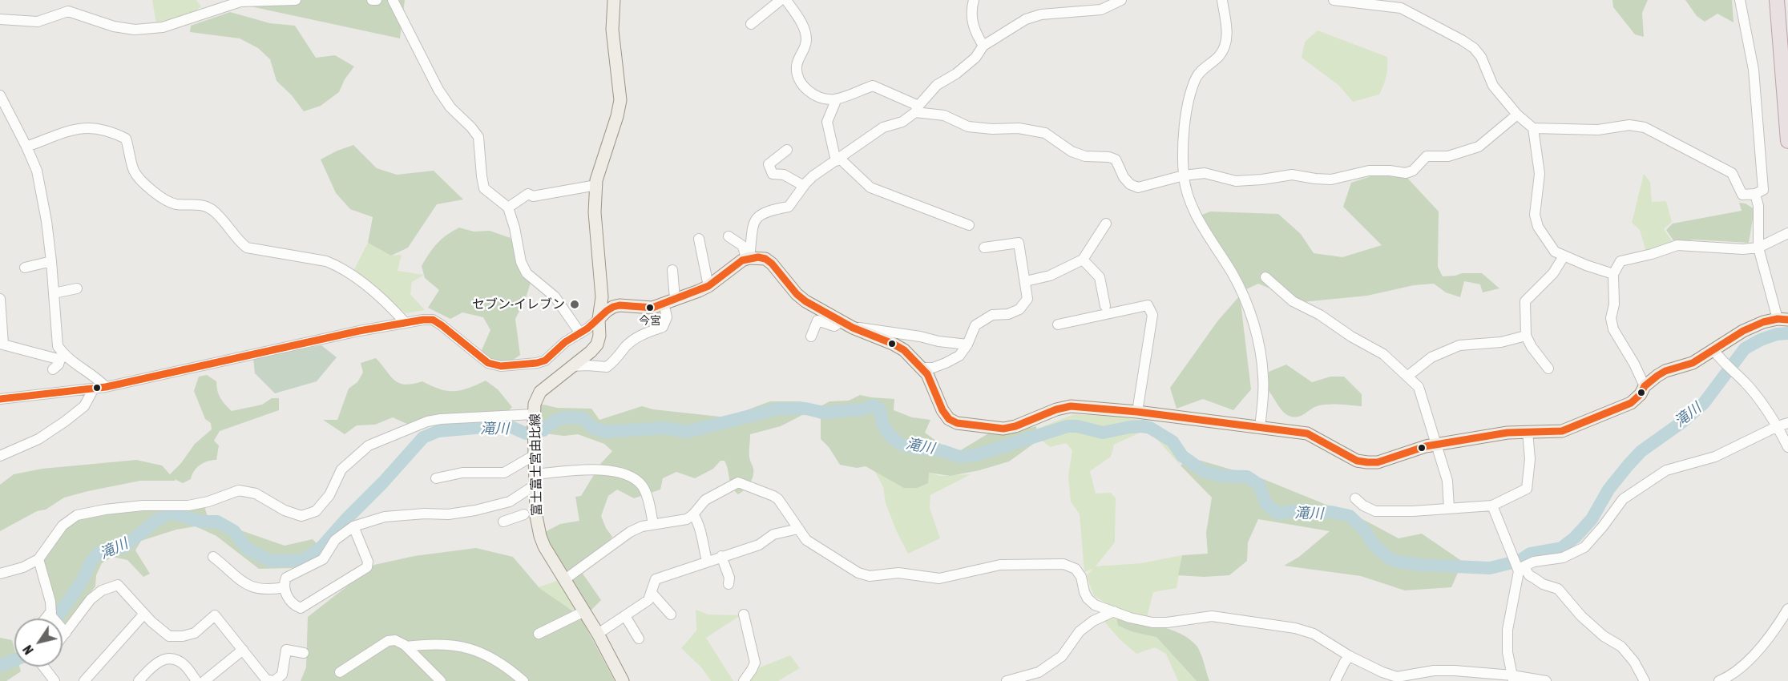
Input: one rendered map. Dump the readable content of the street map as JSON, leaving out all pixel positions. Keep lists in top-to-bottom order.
{
  "streets": {
    "main road": ["富士富士宮由比線"]
  },
  "water": ["滝川"],
  "places": ["セブン-イレブン", "今宮"],
  "north": "bottom left"
}
